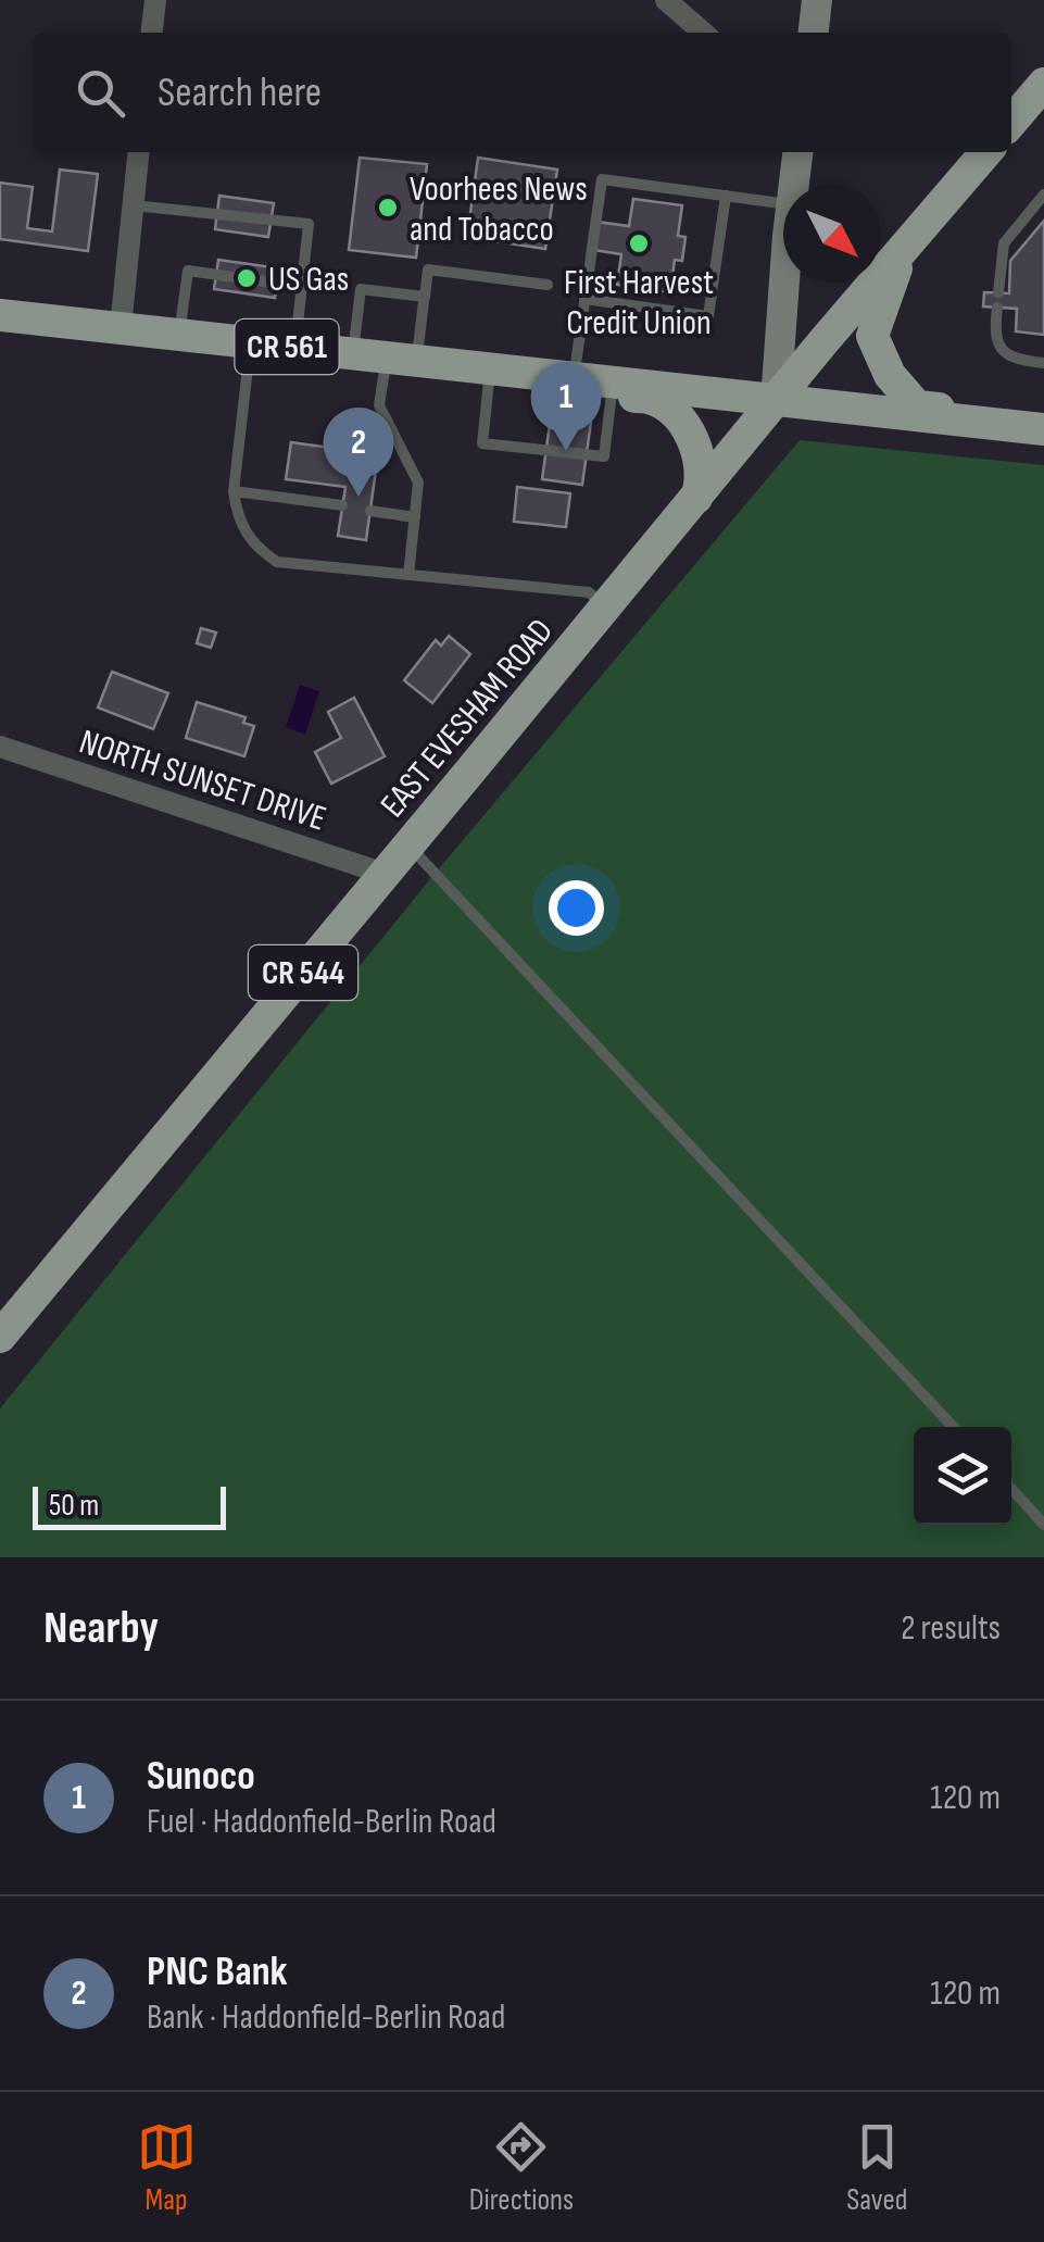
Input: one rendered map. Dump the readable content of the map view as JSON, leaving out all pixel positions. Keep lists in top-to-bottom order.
{
  "streets": {
    "main road": ["CR 561", "EAST EVESHAM ROAD", "CR 544"],
    "street": ["NORTH SUNSET DRIVE"]
  },
  "crossings": [
    ["CR 561", "EAST EVESHAM ROAD"],
    ["EAST EVESHAM ROAD", "NORTH SUNSET DRIVE"]
  ],
  "places": ["Voorhees News and Tobacco", "First Harvest Credit Union", "US Gas"],
  "scale_bar": "50 m",
  "north": "bottom right",
  "page": {
    "search": "Search here",
    "pins": ["1", "2"],
    "scale": "50 m",
    "heading": ["Nearby", "2 results"],
    "list": [
      {
        "mark": "1",
        "name": "Sunoco",
        "note": "Fuel · Haddonfield-Berlin Road",
        "value": "120 m"
      },
      {
        "mark": "2",
        "name": "PNC Bank",
        "note": "Bank · Haddonfield-Berlin Road",
        "value": "120 m"
      }
    ],
    "nav": ["Map", "Directions", "Saved"]
  }
}
